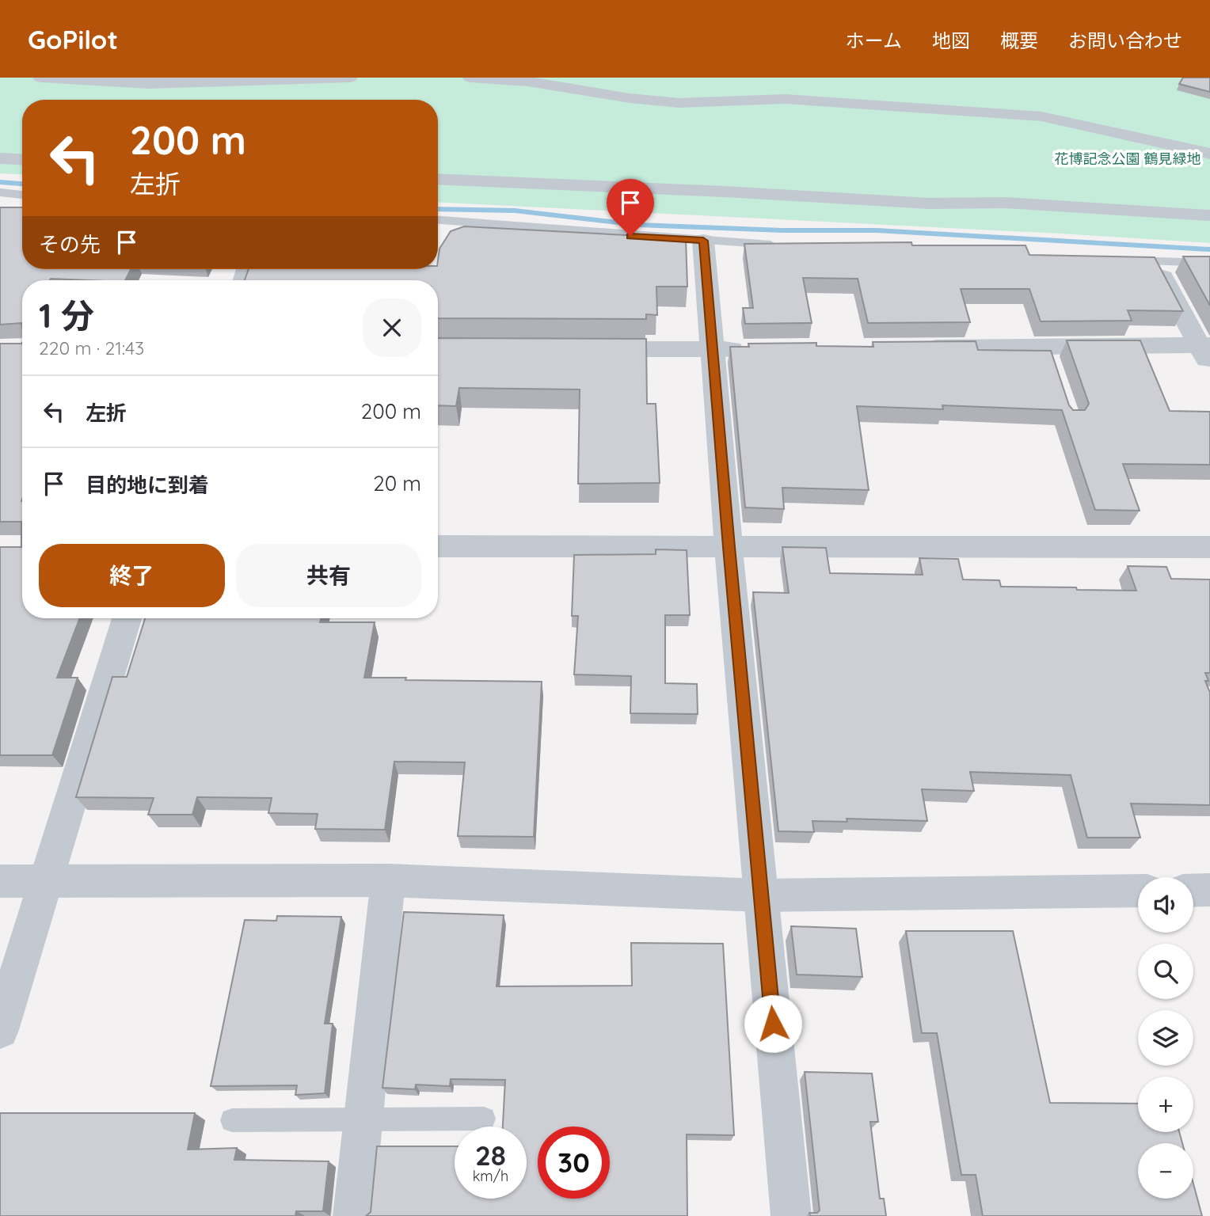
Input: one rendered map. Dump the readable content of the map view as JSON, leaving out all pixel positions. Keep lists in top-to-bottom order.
{
  "parks": ["花博記念公園 鶴見緑地"],
  "page": {
    "header": "GoPilot",
    "nav": [
      "ホーム",
      "地図",
      "概要",
      "お問い合わせ"
    ],
    "turn": ["200 m", "左折"],
    "then": "その先",
    "heading": ["1 分", "220 m · 21:43"],
    "list": [
      {
        "name": "左折",
        "value": "200 m"
      },
      {
        "name": "目的地に到着",
        "value": "20 m"
      }
    ],
    "buttons": ["終了", "共有"],
    "map_buttons": ["+", "−"],
    "speed": "28 km/h",
    "limit": "30"
  }
}
